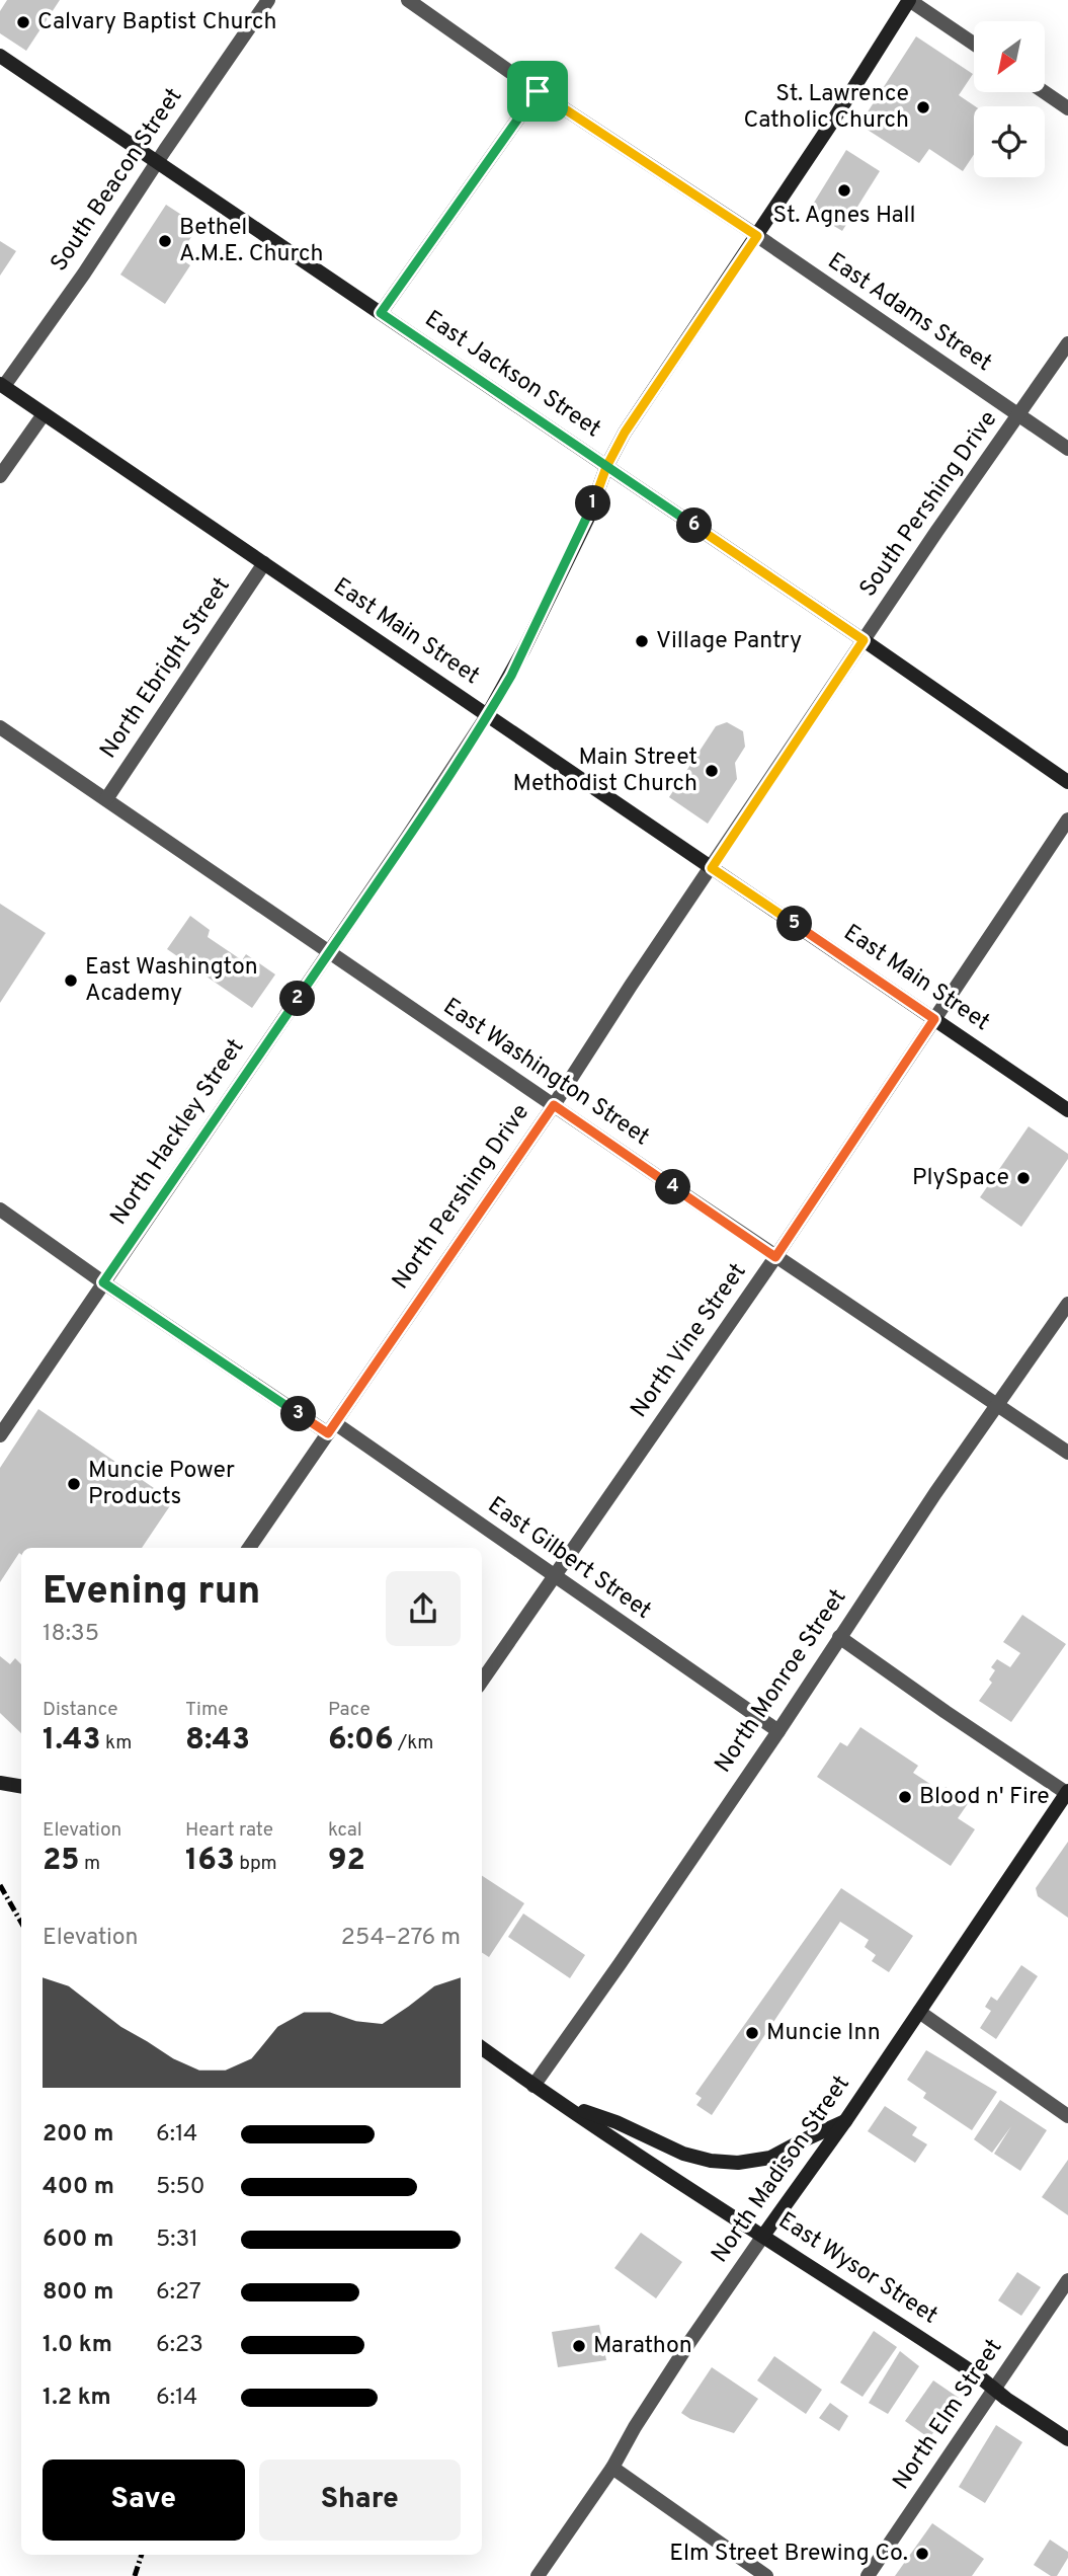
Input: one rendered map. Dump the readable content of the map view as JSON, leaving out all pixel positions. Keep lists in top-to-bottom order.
{
  "streets": {
    "main road": [
      "East Jackson Street",
      "East Main Street",
      "North Madison Street",
      "East Wysor Street"
    ],
    "street": [
      "South Beacon Street",
      "East Adams Street",
      "South Pershing Drive",
      "North Ebright Street",
      "East Washington Street",
      "North Hackley Street",
      "North Pershing Drive",
      "North Vine Street",
      "East Gilbert Street",
      "North Monroe Street",
      "North Elm Street"
    ]
  },
  "crossings": [
    ["South Beacon Street", "East Jackson Street"],
    ["South Beacon Street", "East Main Street"],
    ["East Adams Street", "South Pershing Drive"],
    ["East Jackson Street", "South Pershing Drive"],
    ["South Pershing Drive", "East Main Street"],
    ["South Pershing Drive", "North Pershing Drive"],
    ["East Main Street", "North Ebright Street"],
    ["East Main Street", "North Hackley Street"],
    ["East Main Street", "North Pershing Drive"],
    ["East Main Street", "North Vine Street"],
    ["North Ebright Street", "East Washington Street"],
    ["East Washington Street", "North Hackley Street"],
    ["East Washington Street", "North Pershing Drive"],
    ["East Washington Street", "North Vine Street"],
    ["East Washington Street", "North Monroe Street"],
    ["North Hackley Street", "East Gilbert Street"],
    ["North Pershing Drive", "East Gilbert Street"],
    ["North Vine Street", "East Gilbert Street"],
    ["East Gilbert Street", "North Monroe Street"],
    ["North Monroe Street", "East Wysor Street"],
    ["North Madison Street", "East Wysor Street"],
    ["East Wysor Street", "North Elm Street"]
  ],
  "places": [
    "Calvary Baptist Church",
    "St. Lawrence Catholic Church",
    "St. Agnes Hall",
    "Bethel A.M.E. Church",
    "Village Pantry",
    "Main Street Methodist Church",
    "East Washington Academy",
    "PlySpace",
    "Muncie Power Products",
    "Blood n' Fire",
    "Muncie Inn",
    "Marathon",
    "Elm Street Brewing Co."
  ],
  "north": "bottom left",
  "page": {
    "pins": [
      "1",
      "6",
      "5",
      "2",
      "4",
      "3"
    ],
    "heading": ["Evening run", "18:35"],
    "stats": [
      ["Distance", "1.43 km"],
      ["Time", "8:43"],
      ["Pace", "6:06 /km"],
      ["Elevation", "25 m"],
      ["Heart rate", "163 bpm"],
      ["kcal", "92"]
    ],
    "chart": ["Elevation", "254–276 m"],
    "list": [
      {
        "name": "200 m",
        "note": "6:14"
      },
      {
        "name": "400 m",
        "note": "5:50"
      },
      {
        "name": "600 m",
        "note": "5:31"
      },
      {
        "name": "800 m",
        "note": "6:27"
      },
      {
        "name": "1.0 km",
        "note": "6:23"
      },
      {
        "name": "1.2 km",
        "note": "6:14"
      }
    ],
    "buttons": ["Save", "Share"]
  }
}
